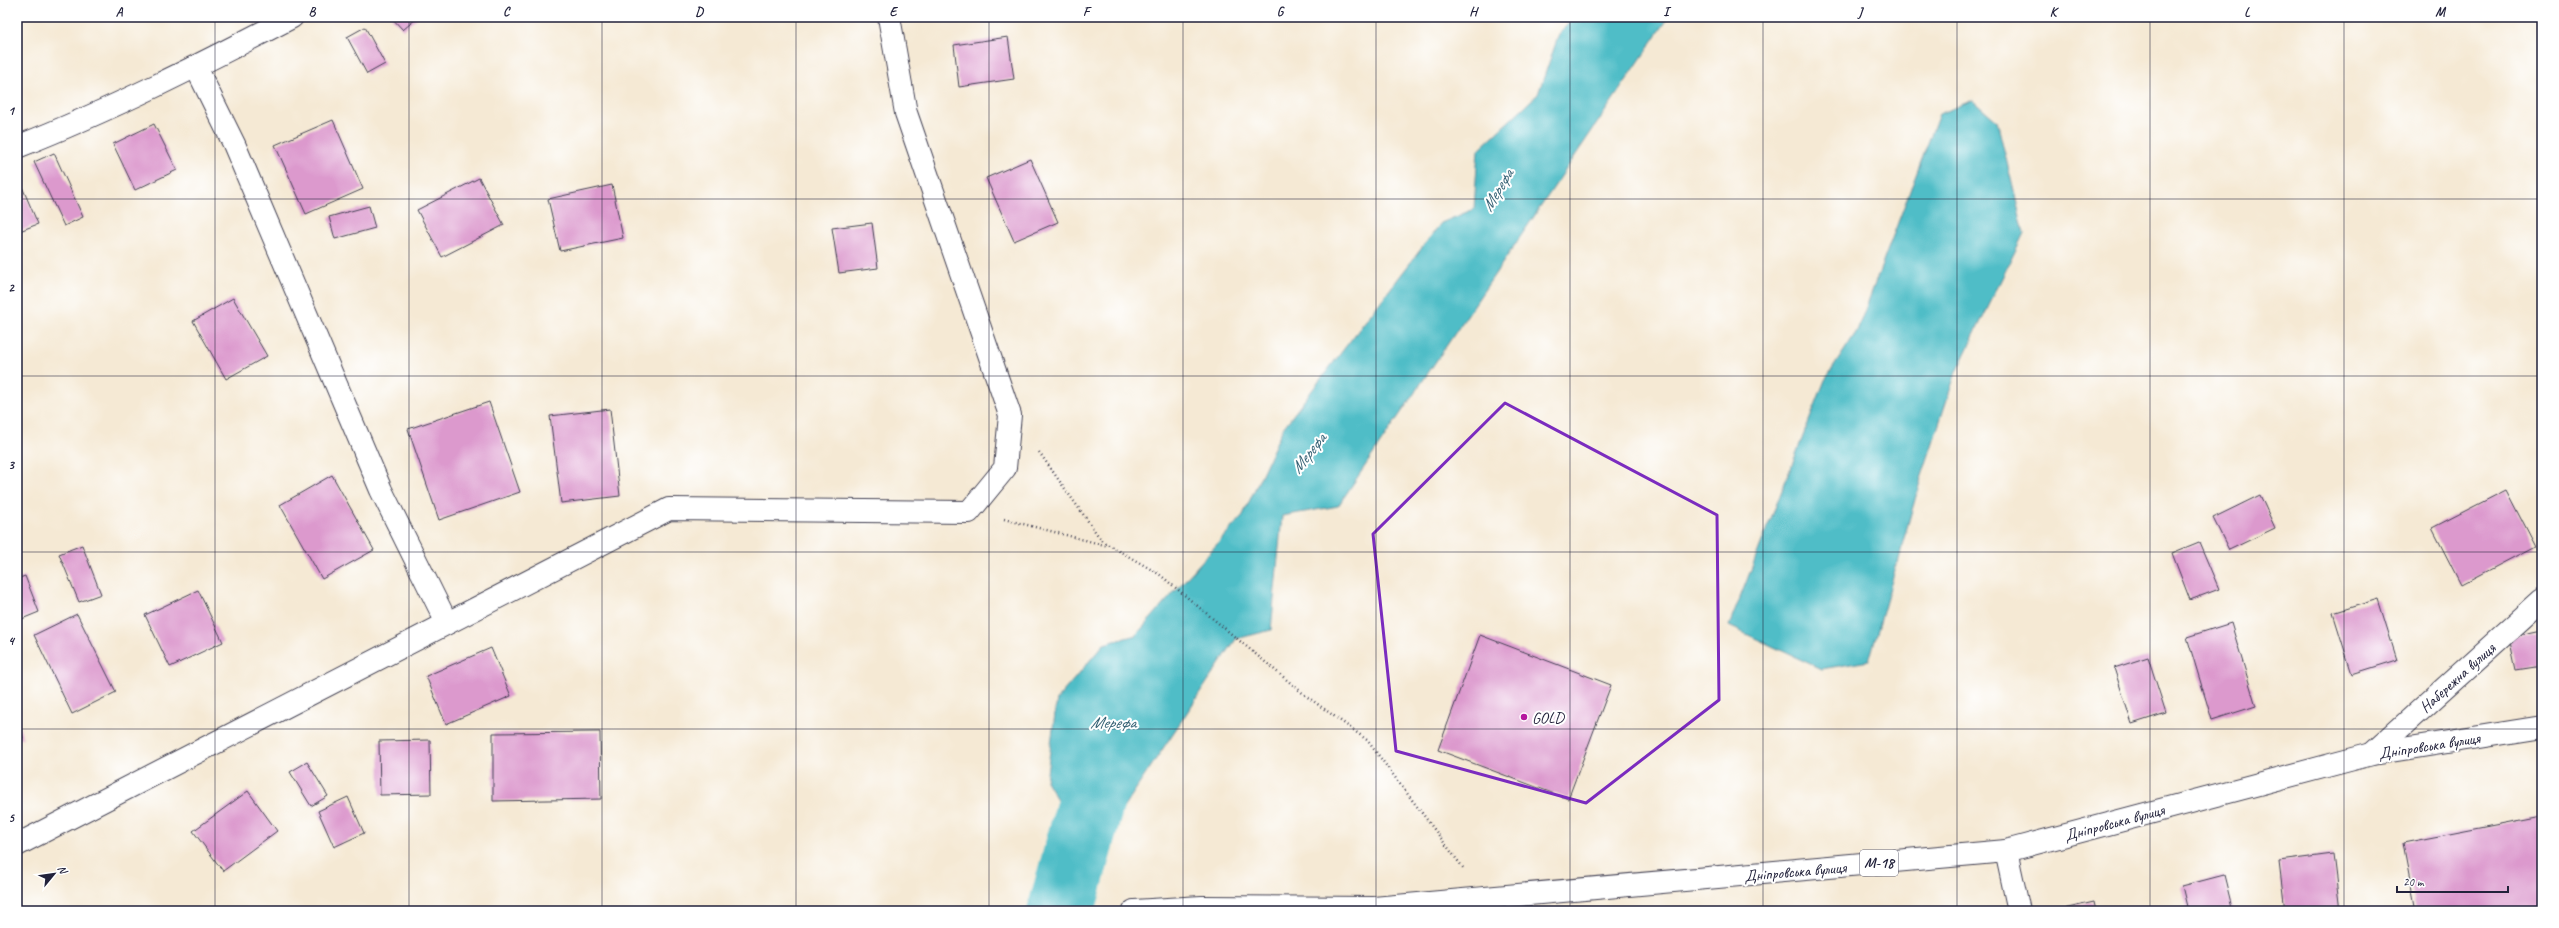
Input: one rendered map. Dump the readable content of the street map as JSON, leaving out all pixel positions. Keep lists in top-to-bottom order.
{
  "streets": {
    "main road": ["Набережна вулиця", "Дніпровська вулиця", "М-18"]
  },
  "crossings": [
    ["Набережна вулиця", "Дніпровська вулиця"]
  ],
  "water": ["Мерефа"],
  "places": ["GOLD"],
  "scale_bar": "20 m",
  "north": "top right",
  "grid": {
    "columns": [
      "A",
      "B",
      "C",
      "D",
      "E",
      "F",
      "G",
      "H",
      "I",
      "J",
      "K",
      "L",
      "M"
    ],
    "rows": [
      "1",
      "2",
      "3",
      "4",
      "5"
    ]
  }
}
